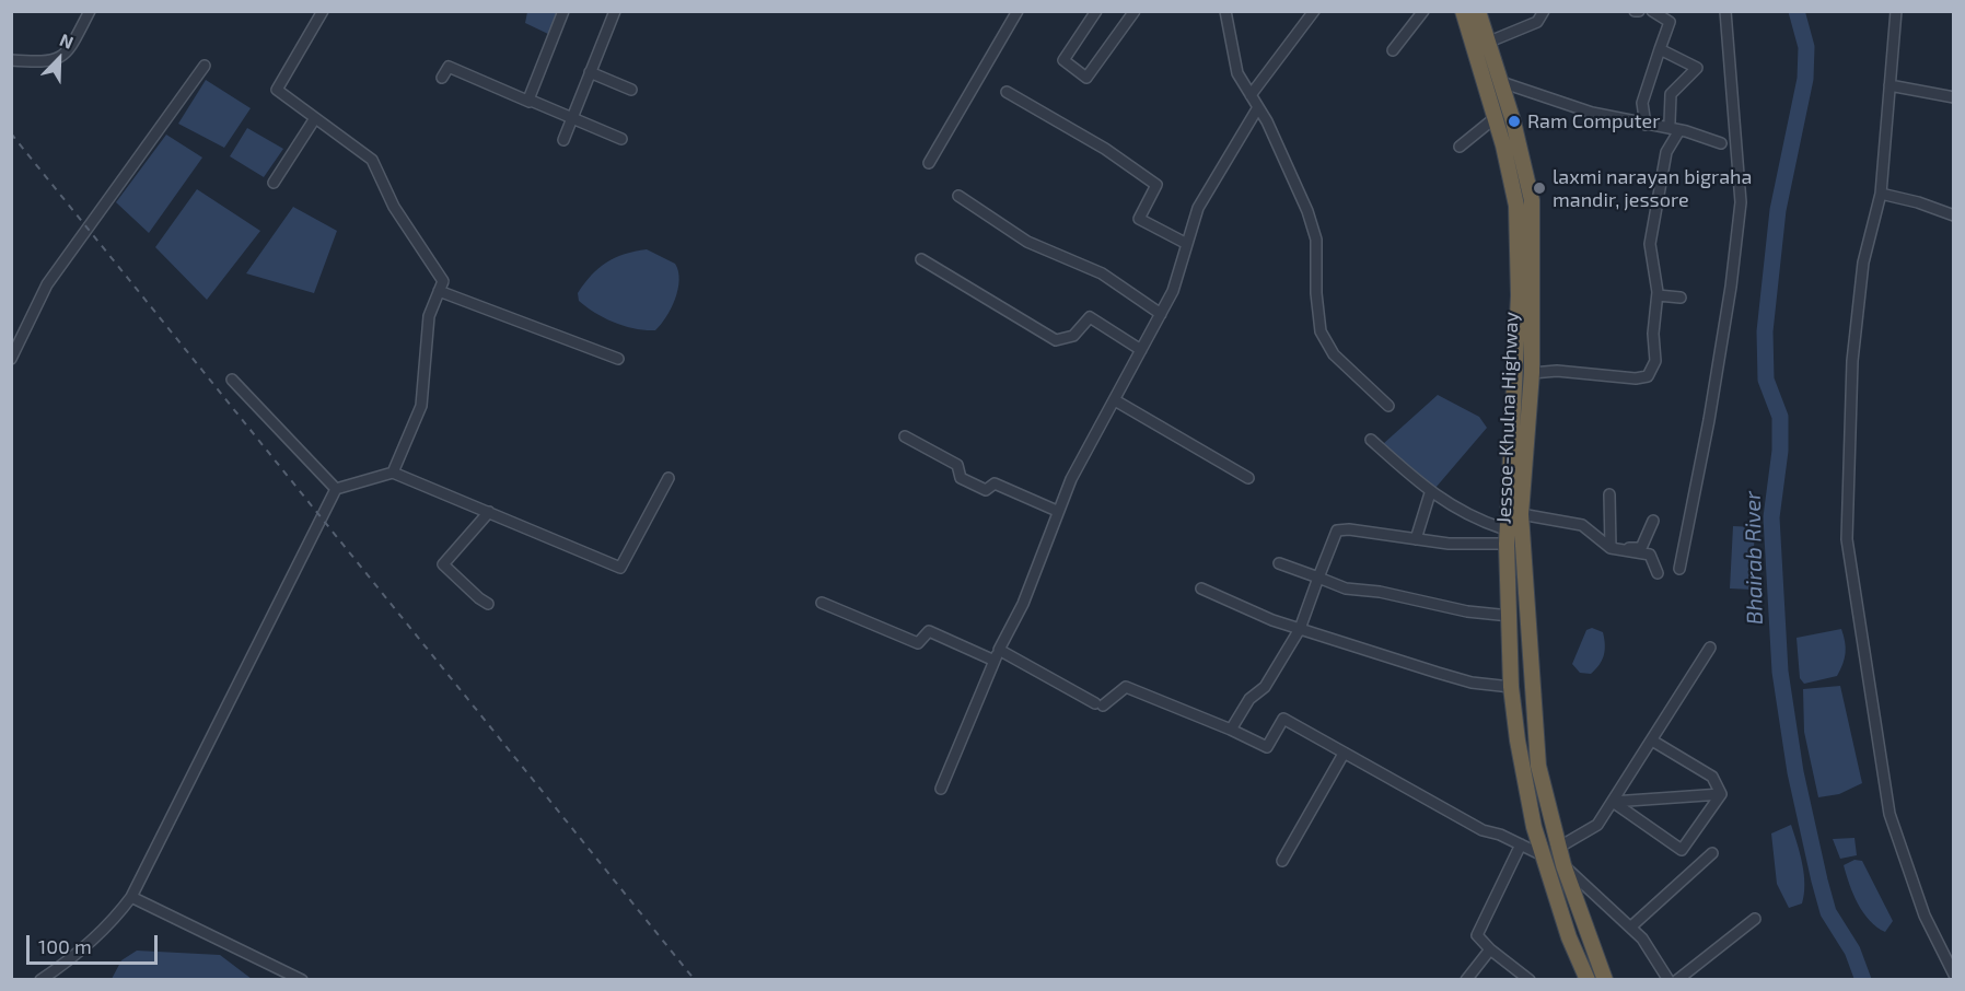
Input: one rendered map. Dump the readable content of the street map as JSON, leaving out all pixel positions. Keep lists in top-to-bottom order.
{
  "streets": {
    "highway": ["Jessoe-Khulna Highway"]
  },
  "water": ["Bhairab River"],
  "places": ["Ram Computer", "laxmi narayan bigraha mandir, jessore"],
  "scale_bar": "100 m",
  "north": "top right"
}
